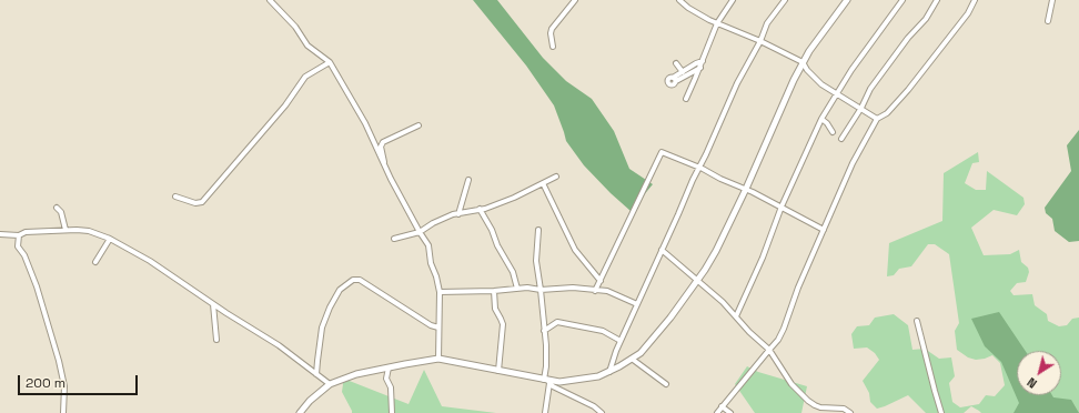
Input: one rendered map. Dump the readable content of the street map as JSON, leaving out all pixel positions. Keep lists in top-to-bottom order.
{
  "scale_bar": "200 m",
  "north": "bottom left"
}
